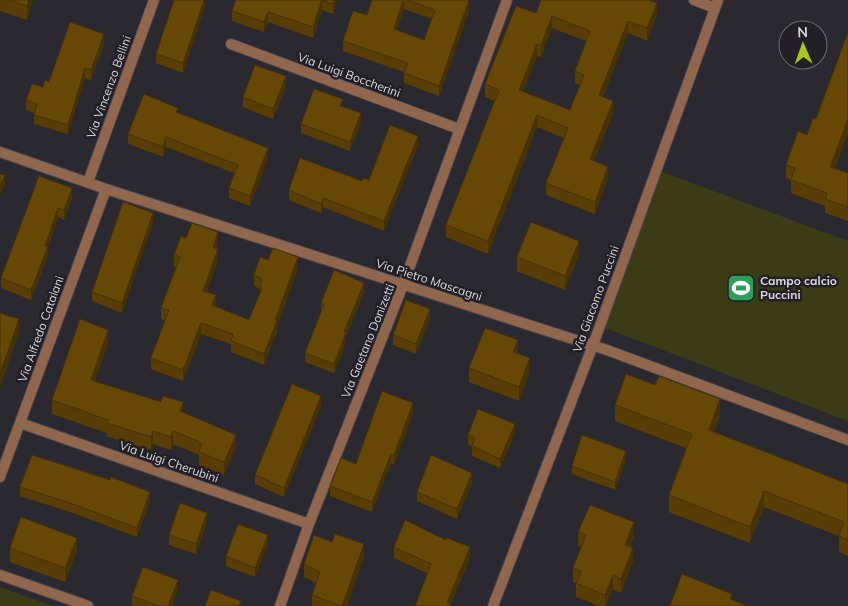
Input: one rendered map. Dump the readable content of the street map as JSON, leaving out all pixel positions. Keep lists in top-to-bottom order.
{
  "streets": {
    "street": [
      "Via Luigi Boccherini",
      "Via Vincenzo Bellini",
      "Via Pietro Mascagni",
      "Via Giacomo Puccini",
      "Via Alfredo Catalani",
      "Via Gaetano Donizetti",
      "Via Luigi Cherubini"
    ]
  },
  "crossings": [
    ["Via Luigi Boccherini", "Via Gaetano Donizetti"],
    ["Via Vincenzo Bellini", "Via Pietro Mascagni"],
    ["Via Pietro Mascagni", "Via Giacomo Puccini"],
    ["Via Pietro Mascagni", "Via Alfredo Catalani"],
    ["Via Pietro Mascagni", "Via Gaetano Donizetti"],
    ["Via Alfredo Catalani", "Via Luigi Cherubini"],
    ["Via Gaetano Donizetti", "Via Luigi Cherubini"]
  ],
  "places": {
    "sports": ["Campo calcio Puccini"]
  },
  "north": "top"
}
